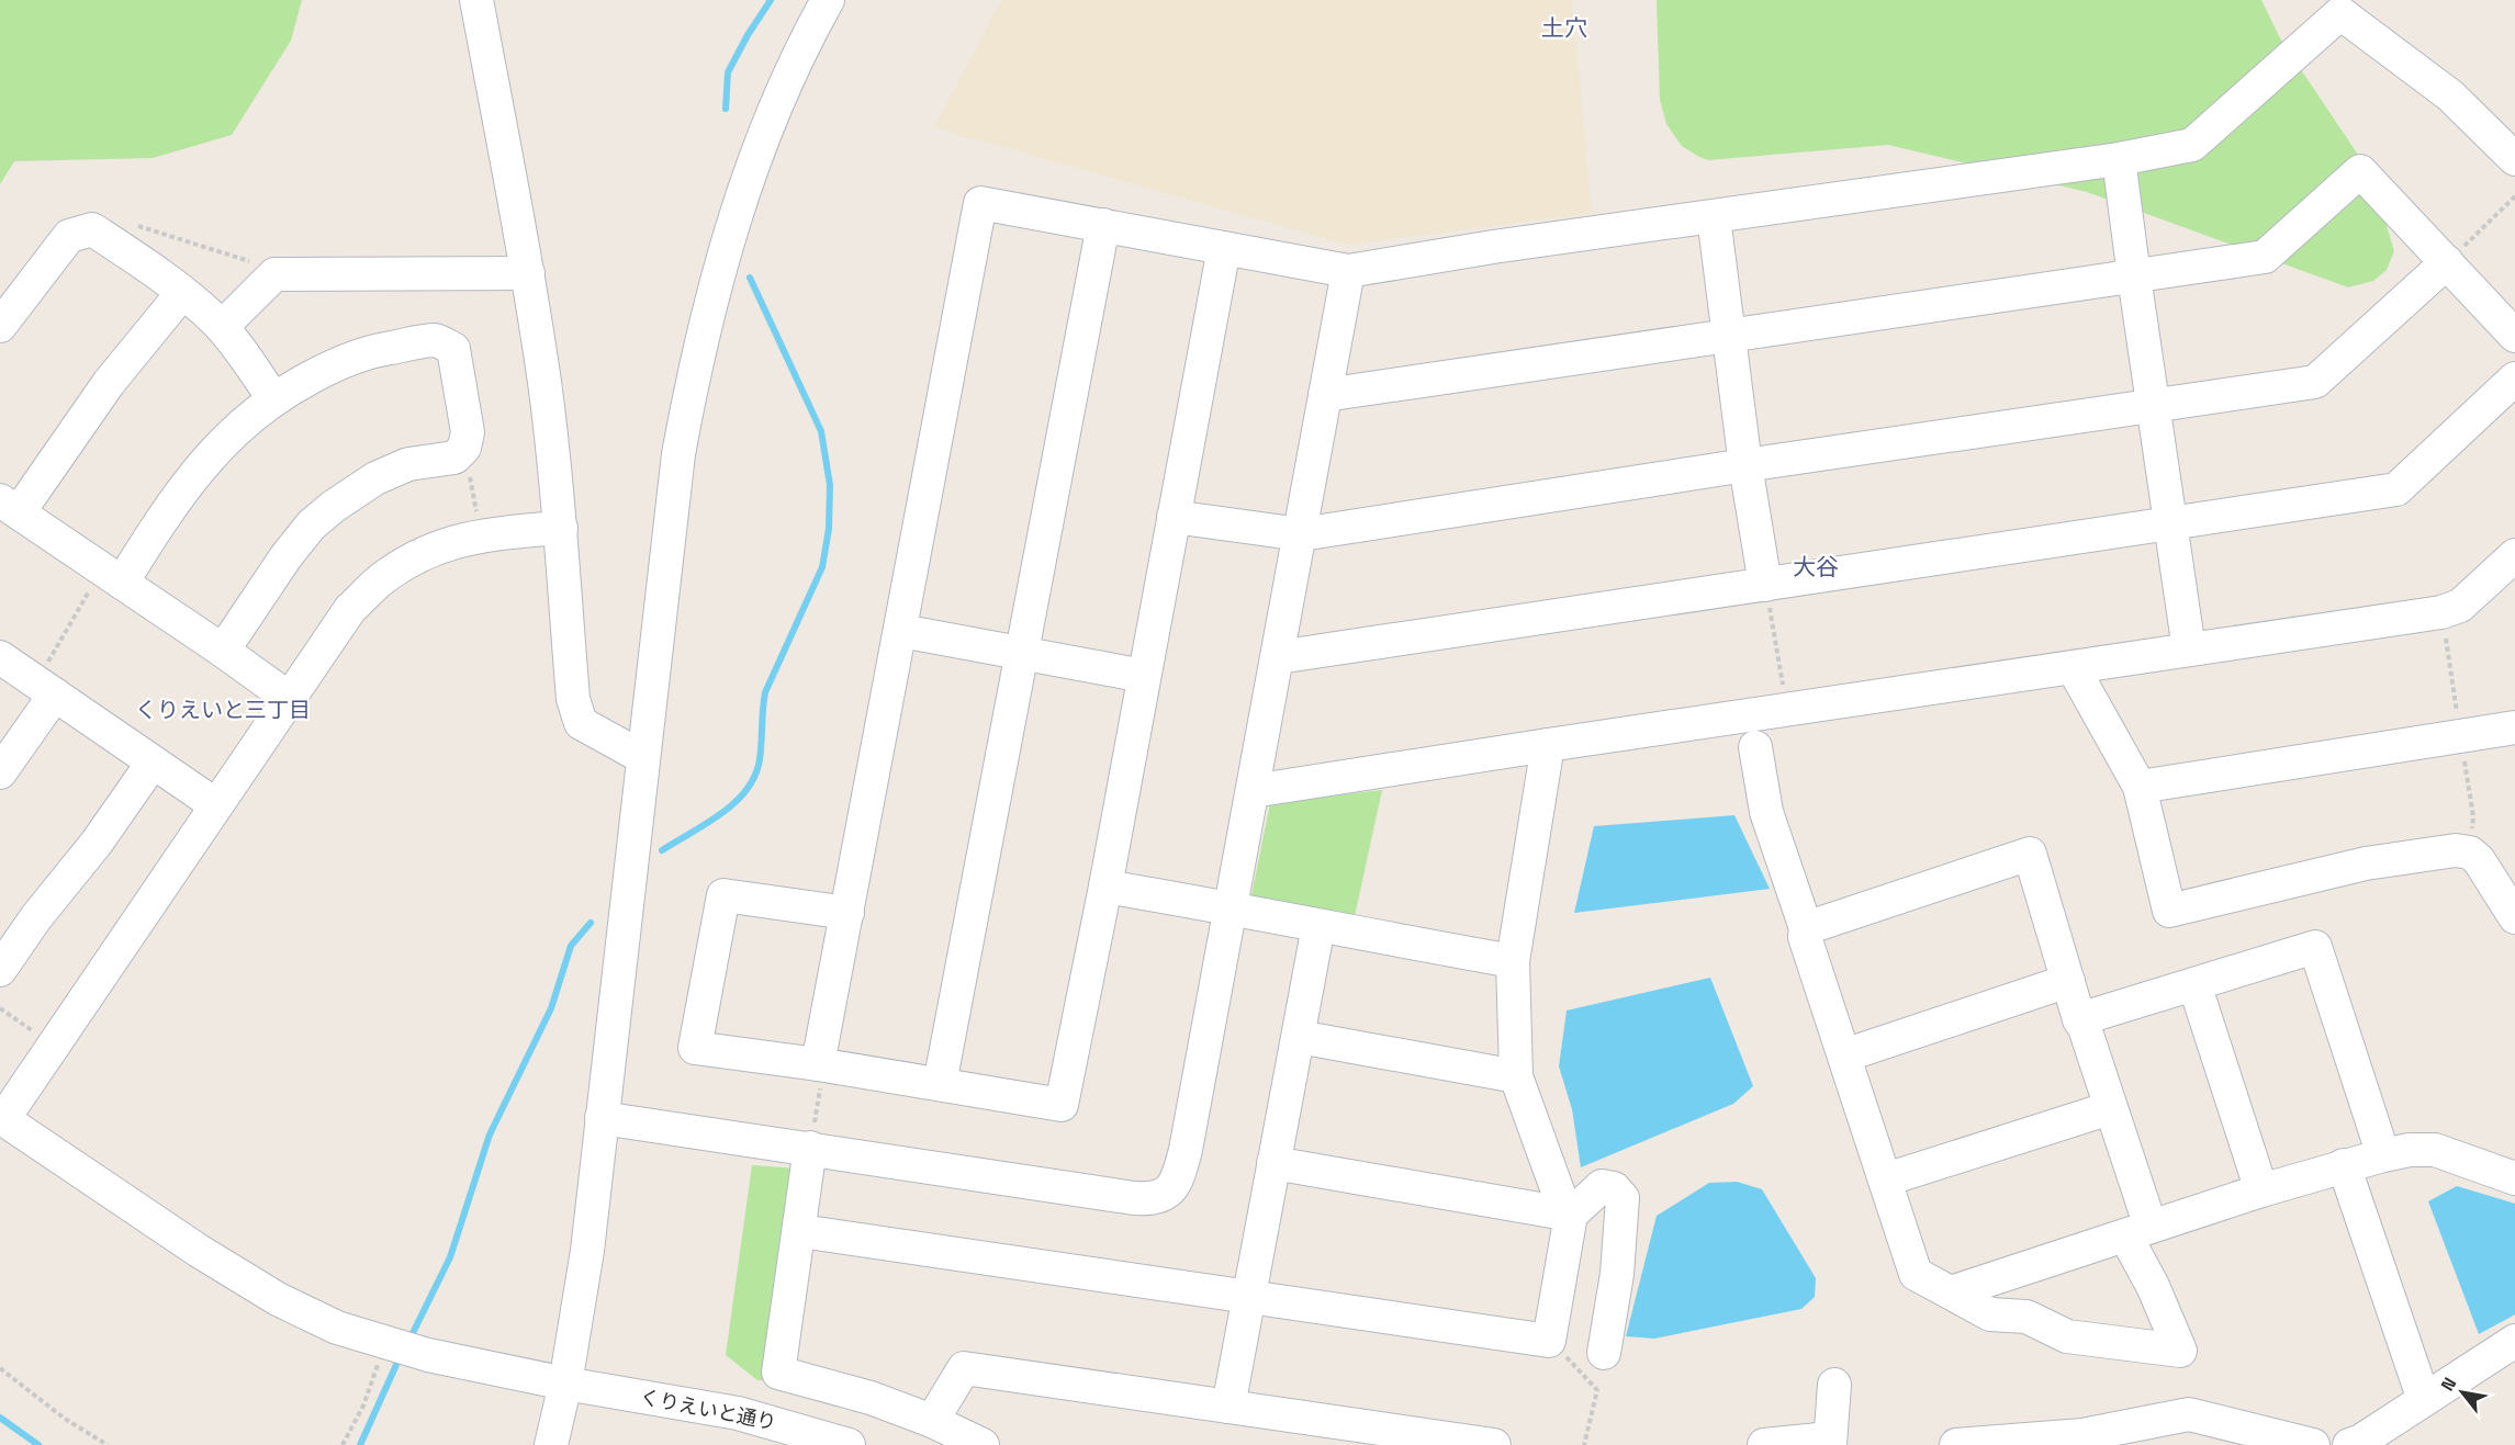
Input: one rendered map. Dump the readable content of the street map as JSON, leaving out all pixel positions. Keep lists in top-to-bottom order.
{
  "streets": {
    "street": ["くりえいと通り"]
  },
  "districts": ["土穴", "大谷", "くりえいと三丁目"],
  "north": "top left"
}
